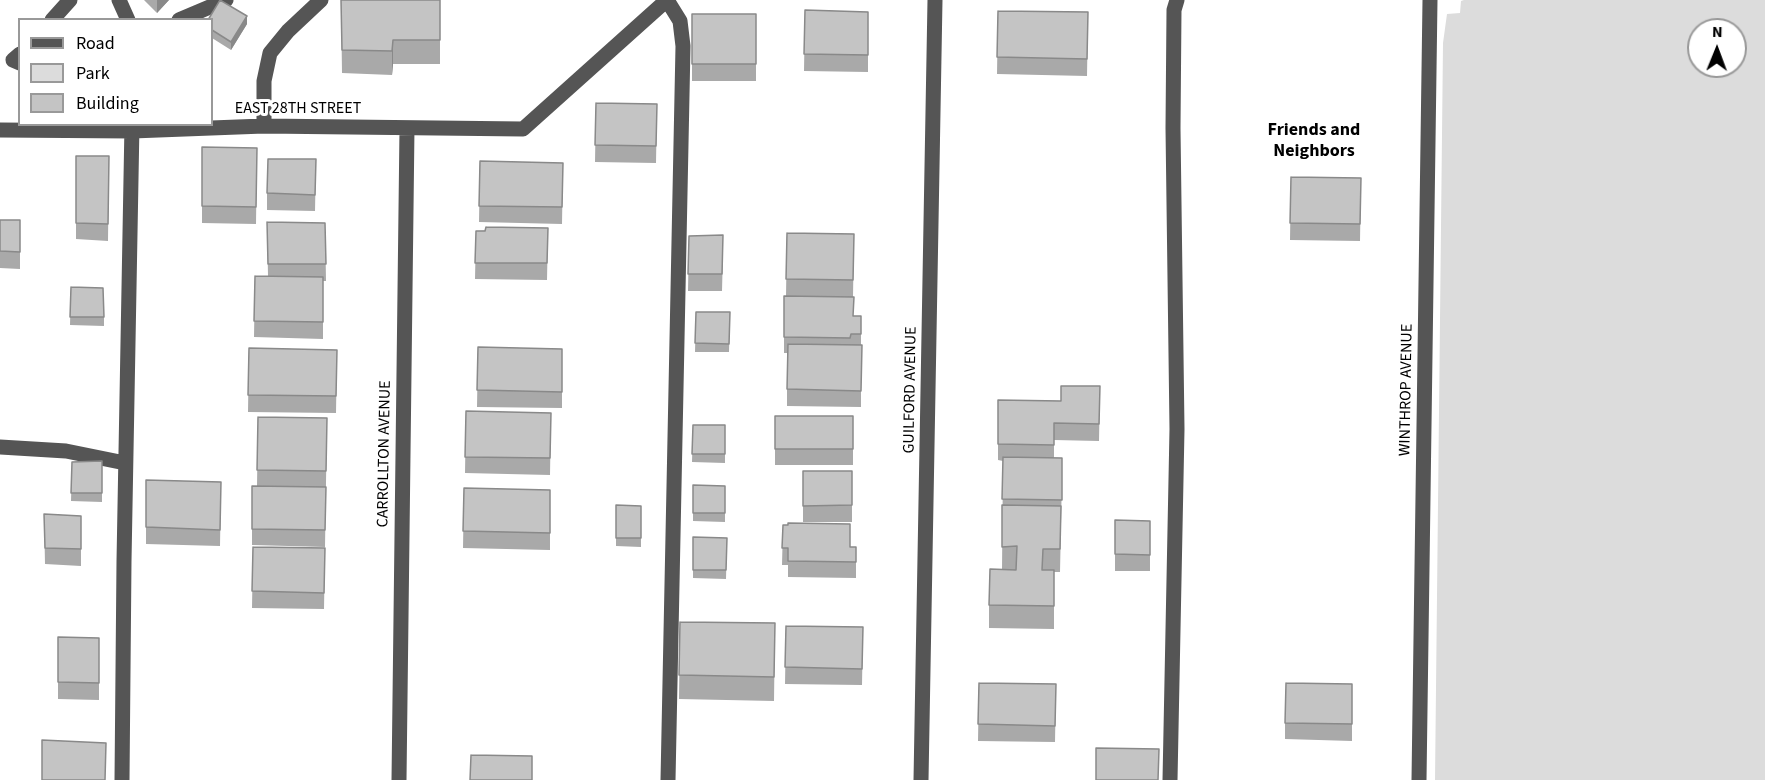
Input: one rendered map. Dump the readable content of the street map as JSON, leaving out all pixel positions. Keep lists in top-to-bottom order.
{
  "streets": {
    "street": [
      "EAST 28TH STREET",
      "GUILFORD AVENUE",
      "WINTHROP AVENUE",
      "CARROLLTON AVENUE"
    ]
  },
  "crossings": [
    ["EAST 28TH STREET", "CARROLLTON AVENUE"]
  ],
  "districts": ["Friends and Neighbors"],
  "legend": ["Road", "Park", "Building"],
  "north": "top"
}
